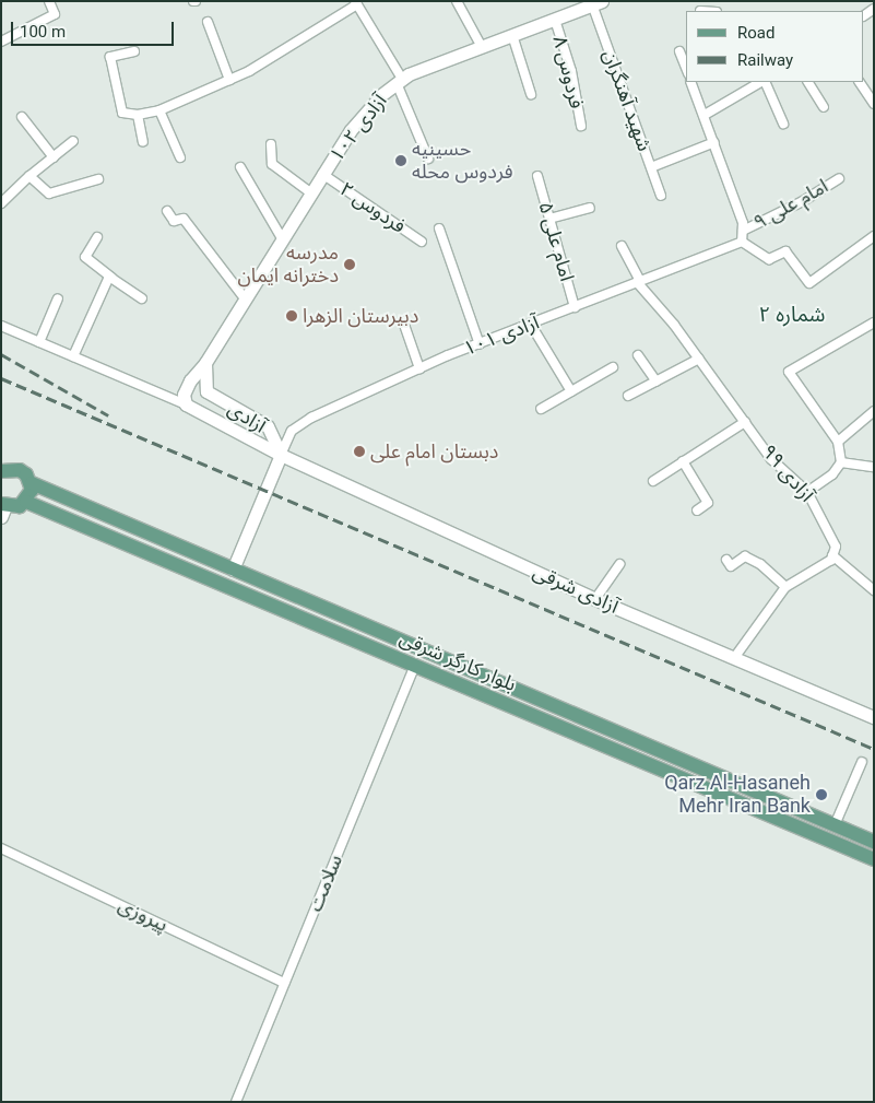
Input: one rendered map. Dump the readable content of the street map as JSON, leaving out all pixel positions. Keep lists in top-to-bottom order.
{
  "streets": {
    "main road": ["بلوار کارگر شرقی"],
    "street": [
      "فردوس ۸",
      "شهید آهنگران",
      "آزادی ۱۰۲",
      "امام علی ۹",
      "فردوس ۲",
      "امام علی ۵",
      "آزادی ۱۰۱",
      "آزادی",
      "آزادی ٩٩",
      "آزادی شرقی",
      "سلامت",
      "پیروزی"
    ]
  },
  "crossings": [
    ["فردوس ۸", "آزادی ۱۰۲"],
    ["شهید آهنگران", "آزادی ۱۰۲"],
    ["آزادی ۱۰۲", "فردوس ۲"],
    ["آزادی ۱۰۲", "آزادی"],
    ["امام علی ۵", "آزادی ۱۰۱"],
    ["آزادی ۱۰۱", "آزادی"],
    ["آزادی ۱۰۱", "آزادی ٩٩"],
    ["آزادی ۱۰۱", "آزادی شرقی"],
    ["آزادی", "آزادی شرقی"],
    ["بلوار کارگر شرقی", "سلامت"],
    ["سلامت", "پیروزی"]
  ],
  "districts": ["شماره ۲"],
  "places": [
    "حسینیه فردوس محله",
    "مدرسه دخترانه ایمان",
    "دبیرستان الزهرا",
    "دبستان امام علی",
    "Qarz Al-Hasaneh Mehr Iran Bank"
  ],
  "legend": ["Road", "Railway"],
  "scale_bar": "100 m"
}
